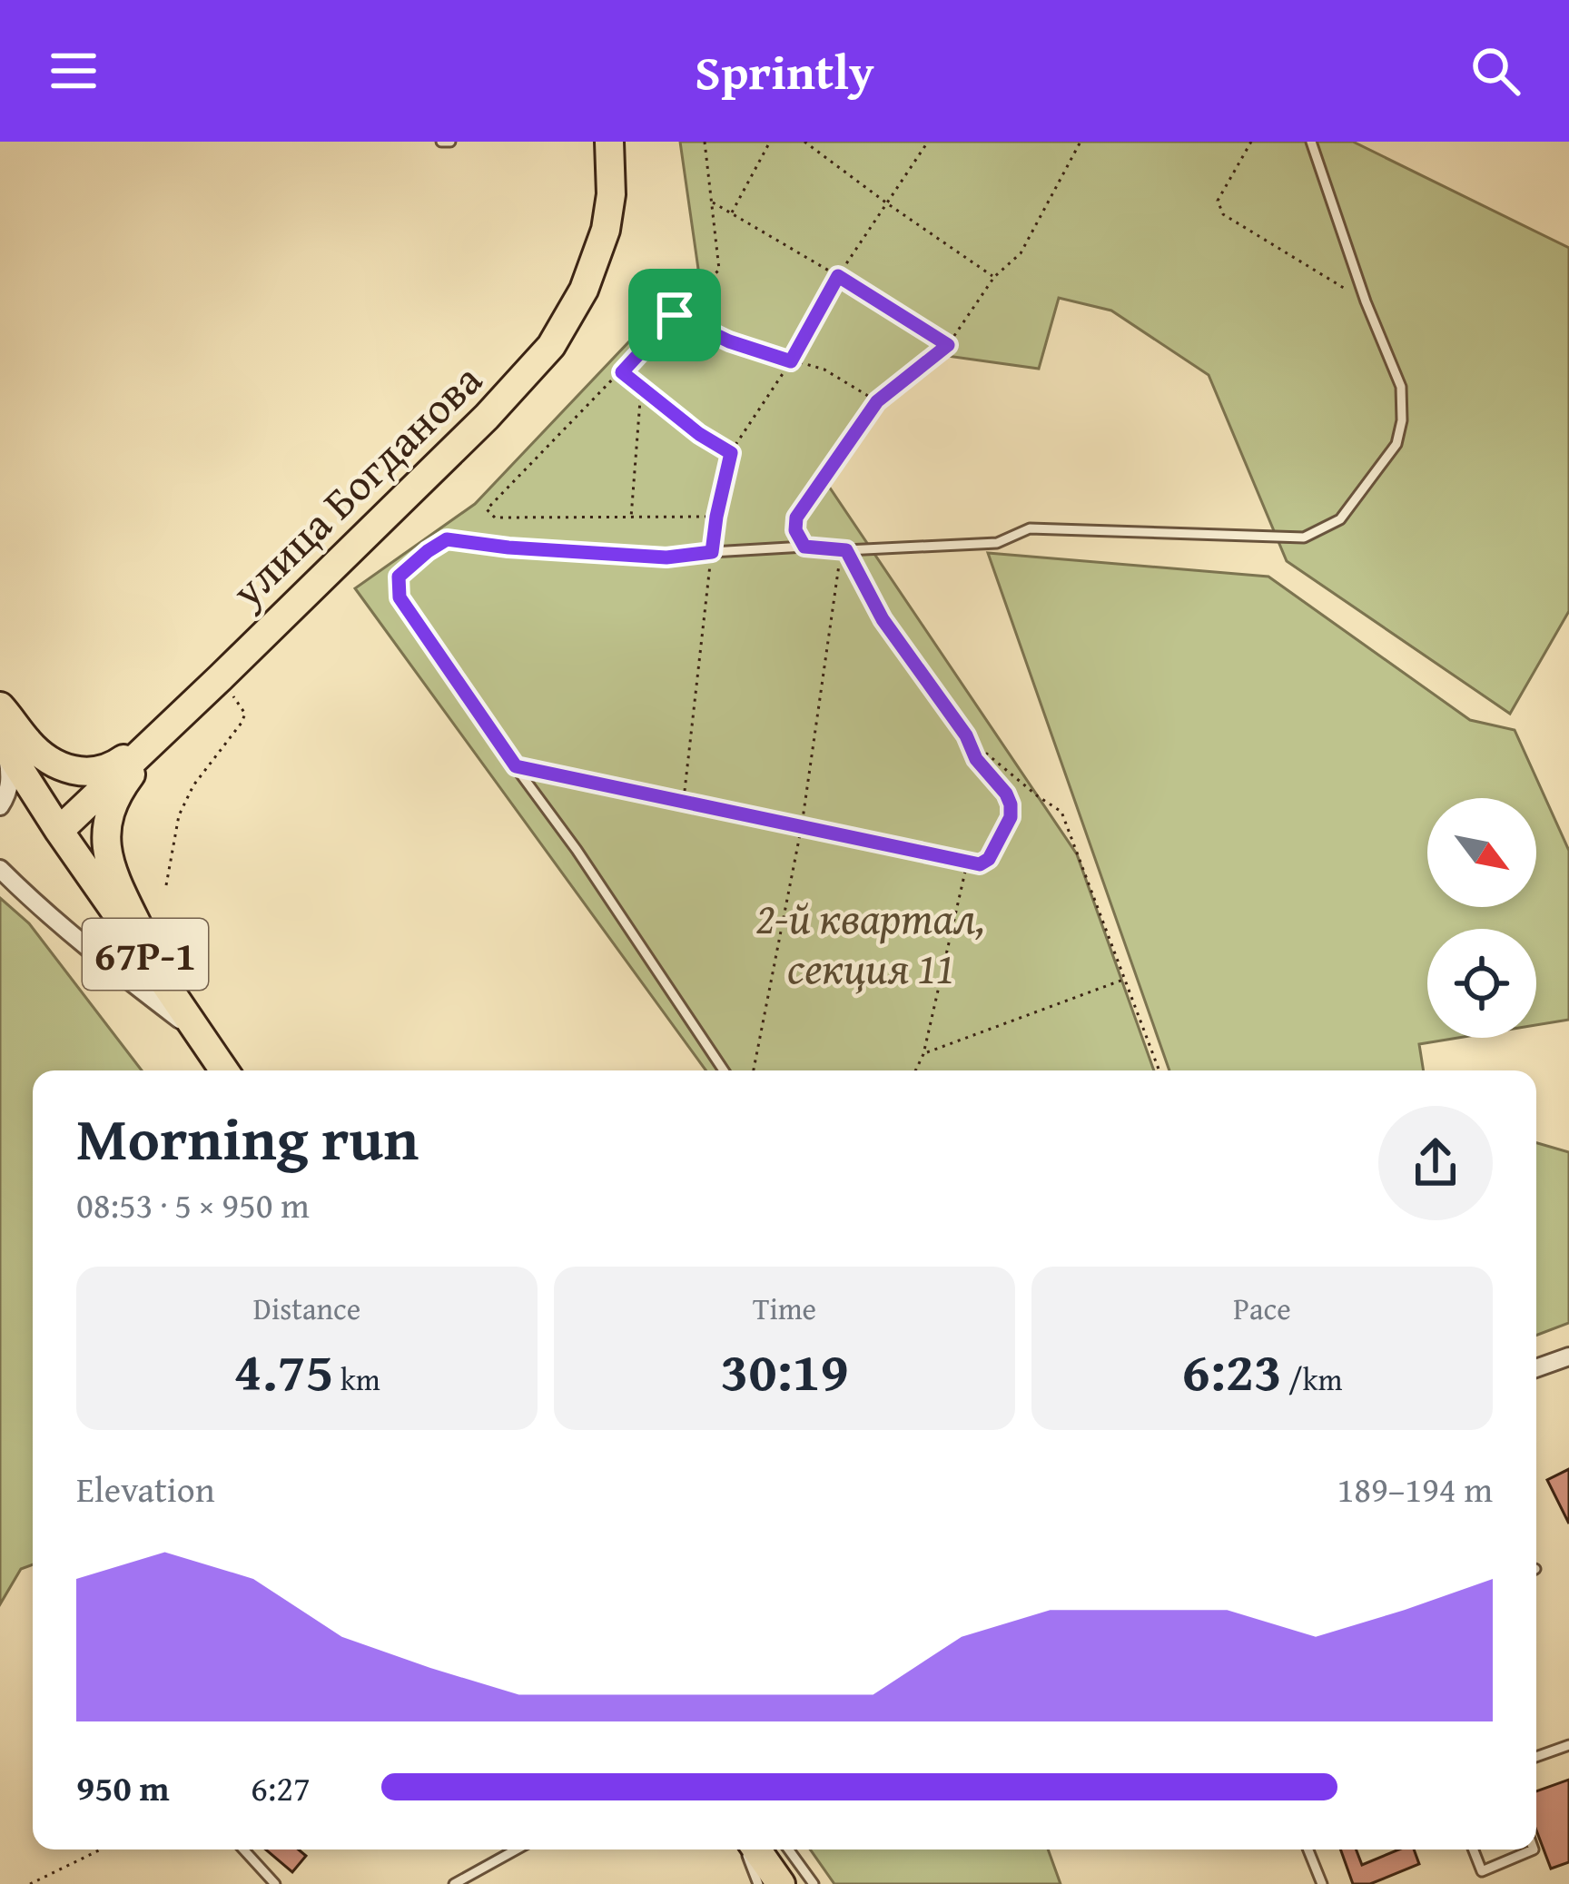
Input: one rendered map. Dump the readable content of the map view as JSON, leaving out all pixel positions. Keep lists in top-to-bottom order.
{
  "streets": {
    "main road": ["улица Богданова", "67Р-1"]
  },
  "crossings": [
    ["улица Богданова", "67Р-1"]
  ],
  "parks": ["2-й квартал, секция 11"],
  "north": "bottom right",
  "page": {
    "header": "Sprintly",
    "heading": ["Morning run", "08:53 · 5 × 950 m"],
    "stats": [
      ["Distance", "4.75 km"],
      ["Time", "30:19"],
      ["Pace", "6:23 /km"]
    ],
    "chart": ["Elevation", "189–194 m"],
    "list": [
      {
        "name": "950 m",
        "note": "6:27"
      }
    ]
  }
}
